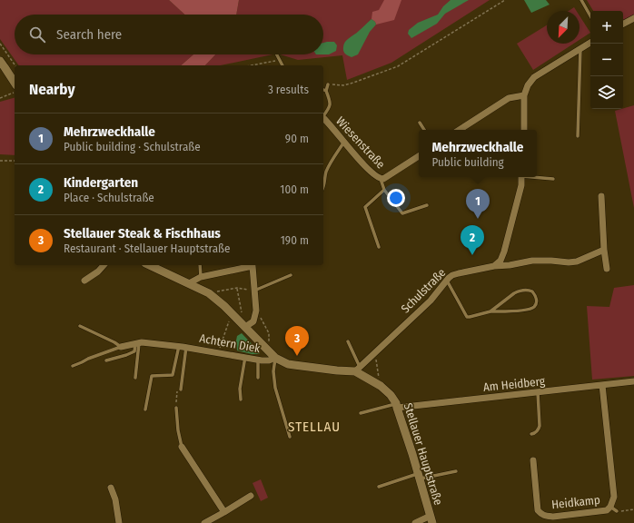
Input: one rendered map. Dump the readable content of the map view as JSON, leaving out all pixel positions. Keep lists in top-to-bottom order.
{
  "streets": {
    "street": [
      "Wiesenstraße",
      "Schulstraße",
      "Achtern Diek",
      "Am Heidberg",
      "Stellauer Hauptstraße",
      "Heidkamp"
    ]
  },
  "crossings": [
    ["Schulstraße", "Stellauer Hauptstraße"],
    ["Achtern Diek", "Stellauer Hauptstraße"],
    ["Am Heidberg", "Stellauer Hauptstraße"],
    ["Am Heidberg", "Heidkamp"]
  ],
  "districts": ["STELLAU"],
  "north": "bottom left",
  "page": {
    "map_buttons": ["+", "−"],
    "search": "Search here",
    "heading": ["Nearby", "3 results"],
    "list": [
      {
        "mark": "1",
        "name": "Mehrzweckhalle",
        "note": "Public building · Schulstraße",
        "value": "90 m"
      },
      {
        "mark": "2",
        "name": "Kindergarten",
        "note": "Place · Schulstraße",
        "value": "100 m"
      },
      {
        "mark": "3",
        "name": "Stellauer Steak & Fischhaus",
        "note": "Restaurant · Stellauer Hauptstraße",
        "value": "190 m"
      }
    ],
    "popup": ["Mehrzweckhalle", "Public building"],
    "pins": ["1", "2", "3"]
  }
}
